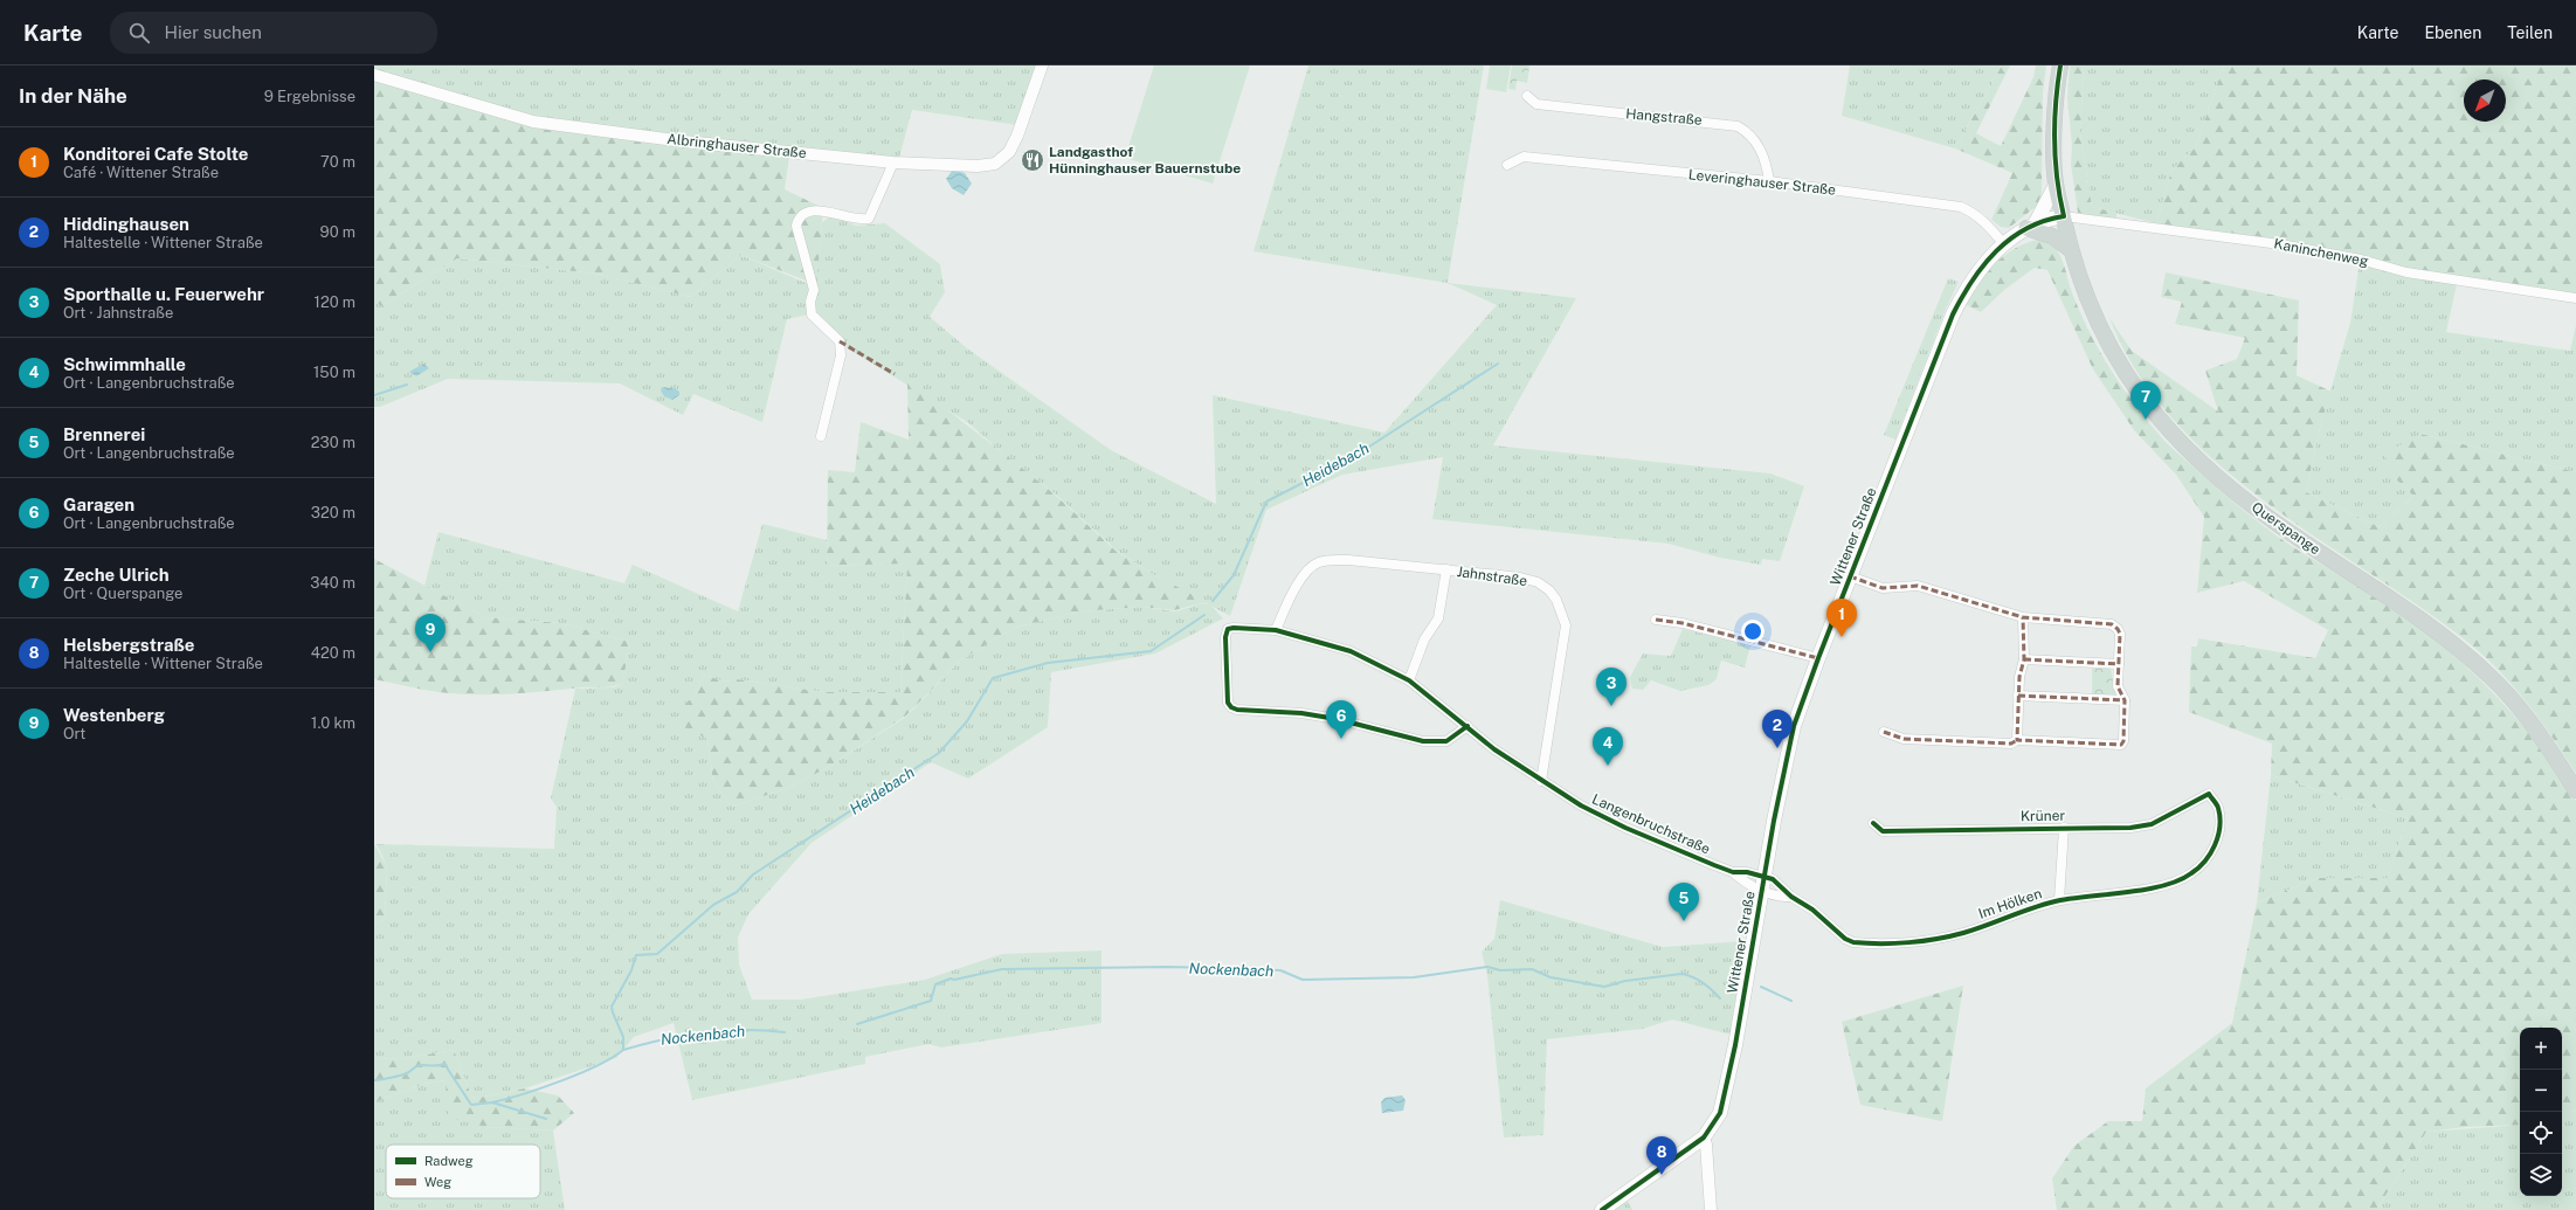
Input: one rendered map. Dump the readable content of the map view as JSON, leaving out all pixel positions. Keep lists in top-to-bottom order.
{
  "streets": {
    "main road": ["Querspange", "Wittener Straße"],
    "street": [
      "Hangstraße",
      "Albringhauser Straße",
      "Leveringhauser Straße",
      "Kaninchenweg",
      "Jahnstraße",
      "Krüner",
      "Langenbruchstraße",
      "Im Hölken"
    ]
  },
  "crossings": [
    ["Hangstraße", "Leveringhauser Straße"],
    ["Leveringhauser Straße", "Wittener Straße"],
    ["Kaninchenweg", "Querspange"],
    ["Kaninchenweg", "Wittener Straße"],
    ["Querspange", "Wittener Straße"],
    ["Wittener Straße", "Langenbruchstraße"],
    ["Wittener Straße", "Im Hölken"],
    ["Jahnstraße", "Langenbruchstraße"],
    ["Krüner", "Im Hölken"],
    ["Langenbruchstraße", "Im Hölken"]
  ],
  "water": ["Heidebach", "Nockenbach"],
  "places": {
    "restaurant": ["Landgasthof Hünninghauser Bauernstube"]
  },
  "legend": ["Radweg", "Weg"],
  "north": "bottom left",
  "page": {
    "header": "Karte",
    "search": "Hier suchen",
    "nav": ["Karte", "Ebenen", "Teilen"],
    "heading": ["In der Nähe", "9 Ergebnisse"],
    "list": [
      {
        "mark": "1",
        "name": "Konditorei Cafe Stolte",
        "note": "Café · Wittener Straße",
        "value": "70 m"
      },
      {
        "mark": "2",
        "name": "Hiddinghausen",
        "note": "Haltestelle · Wittener Straße",
        "value": "90 m"
      },
      {
        "mark": "3",
        "name": "Sporthalle u. Feuerwehr",
        "note": "Ort · Jahnstraße",
        "value": "120 m"
      },
      {
        "mark": "4",
        "name": "Schwimmhalle",
        "note": "Ort · Langenbruchstraße",
        "value": "150 m"
      },
      {
        "mark": "5",
        "name": "Brennerei",
        "note": "Ort · Langenbruchstraße",
        "value": "230 m"
      },
      {
        "mark": "6",
        "name": "Garagen",
        "note": "Ort · Langenbruchstraße",
        "value": "320 m"
      },
      {
        "mark": "7",
        "name": "Zeche Ulrich",
        "note": "Ort · Querspange",
        "value": "340 m"
      },
      {
        "mark": "8",
        "name": "Helsbergstraße",
        "note": "Haltestelle · Wittener Straße",
        "value": "420 m"
      },
      {
        "mark": "9",
        "name": "Westenberg",
        "note": "Ort",
        "value": "1.0 km"
      }
    ],
    "pins": [
      "7",
      "1",
      "9",
      "3",
      "6",
      "2",
      "4",
      "5",
      "8"
    ],
    "map_buttons": ["+", "−"]
  }
}
